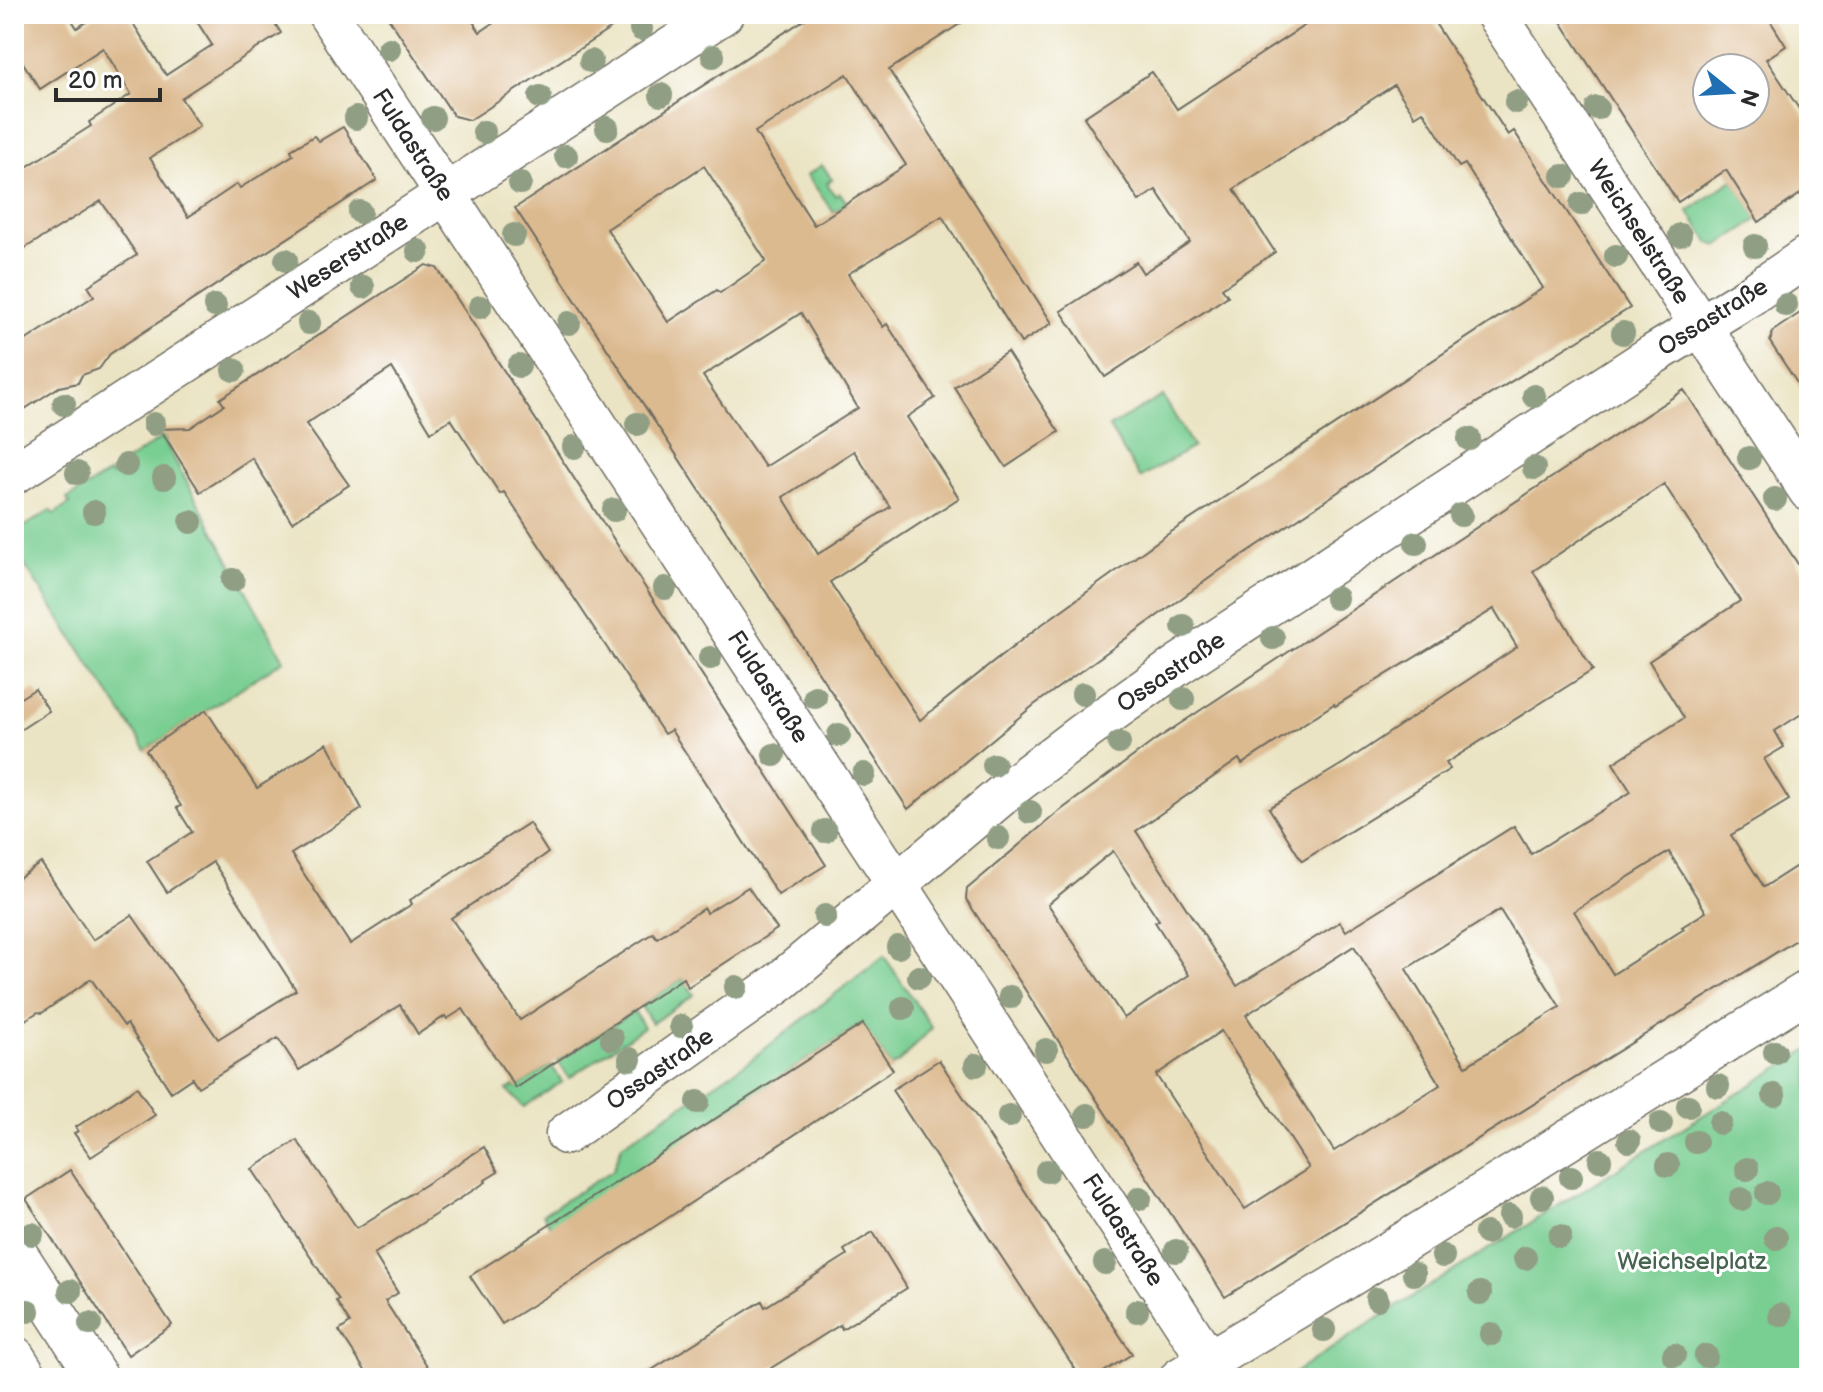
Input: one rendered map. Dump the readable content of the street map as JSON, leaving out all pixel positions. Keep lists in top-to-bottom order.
{
  "streets": {
    "street": [
      "Fuldastraße",
      "Weichselstraße",
      "Weserstraße",
      "Ossastraße"
    ]
  },
  "crossings": [
    ["Fuldastraße", "Weserstraße"],
    ["Fuldastraße", "Ossastraße"],
    ["Weichselstraße", "Ossastraße"]
  ],
  "parks": ["Weichselplatz"],
  "scale_bar": "20 m",
  "north": "right"
}
